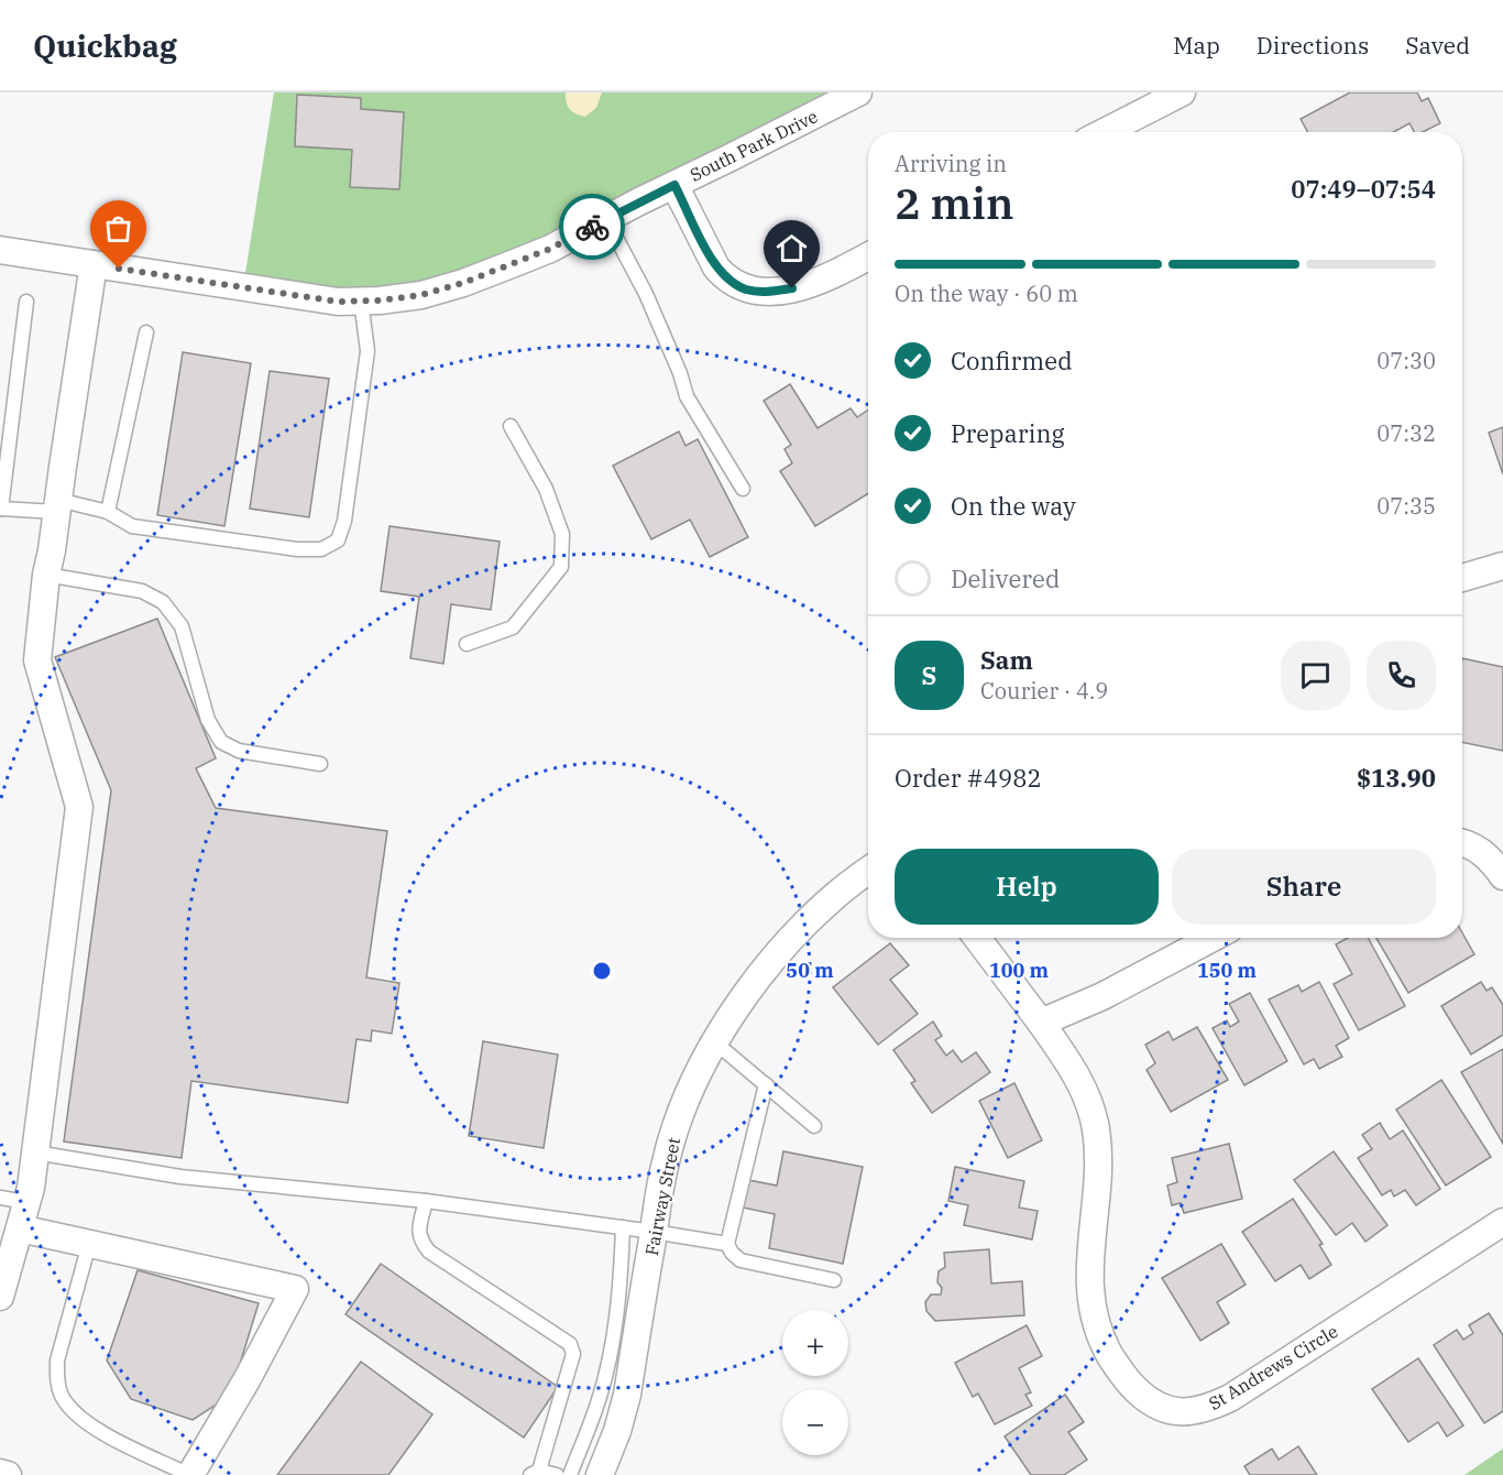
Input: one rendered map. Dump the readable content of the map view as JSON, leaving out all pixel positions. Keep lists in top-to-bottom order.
{
  "streets": {
    "street": ["South Park Drive", "Fairway Street", "St Andrews Circle"]
  },
  "page": {
    "header": "Quickbag",
    "nav": ["Map", "Directions", "Saved"],
    "heading": ["2 min", "Arriving in", "07:49–07:54"],
    "panel": [
      "Sam",
      "Courier · 4.9",
      "Order #4982",
      "$13.90"
    ],
    "bar": "On the way · 60 m",
    "list": [
      ["Confirmed", "07:30"],
      ["Preparing", "07:32"],
      ["On the way", "07:35"],
      "Delivered"
    ],
    "round": "S",
    "buttons": ["Help", "Share"],
    "map_buttons": ["+", "−"]
  },
  "rings": ["50 m", "100 m", "150 m"]
}
